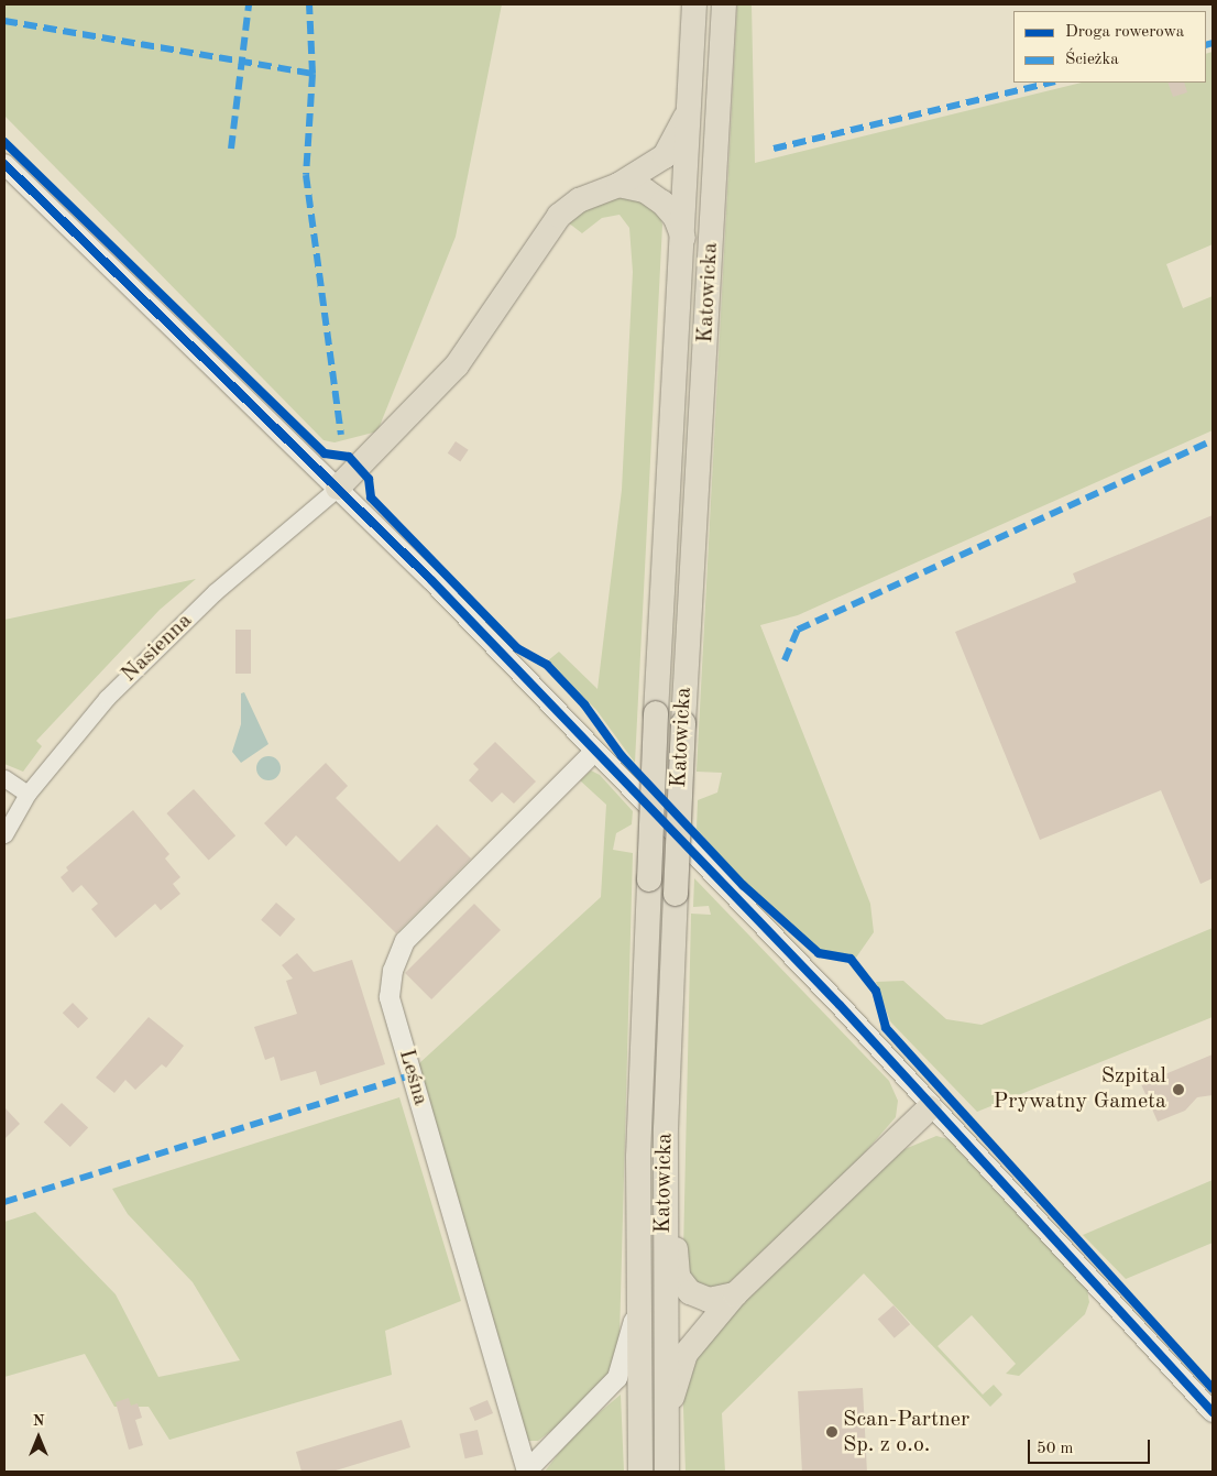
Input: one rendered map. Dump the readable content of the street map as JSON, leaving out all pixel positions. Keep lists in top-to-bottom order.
{
  "streets": {
    "main road": ["Katowicka"],
    "street": ["Nasienna", "Leśna"]
  },
  "places": ["Szpital Prywatny Gameta", "Scan-Partner Sp. z o.o."],
  "legend": ["Droga rowerowa", "Ścieżka"],
  "scale_bar": "50 m",
  "north": "top"
}
